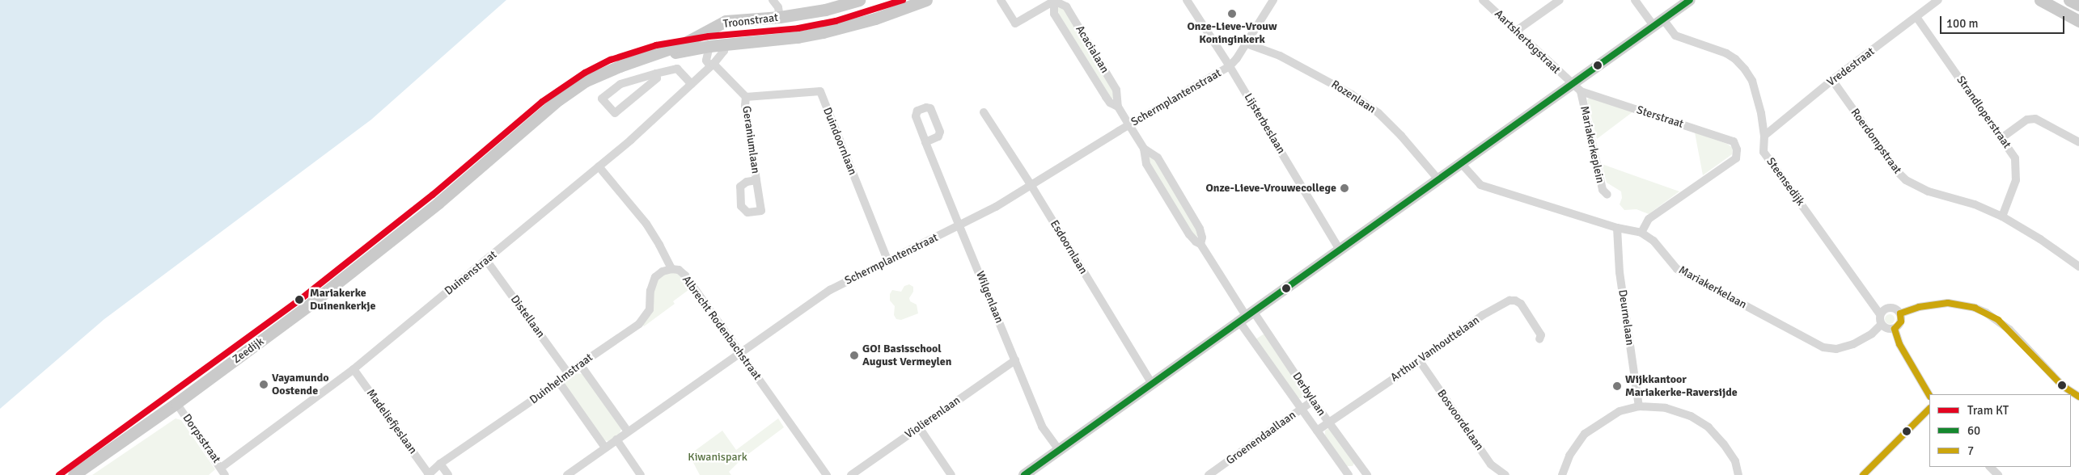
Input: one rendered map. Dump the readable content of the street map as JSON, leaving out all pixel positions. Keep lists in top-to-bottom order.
{
  "streets": {
    "main road": ["Troonstraat", "Zeedijk"],
    "street": [
      "Aartshertogstraat",
      "Acacialaan",
      "Vredestraat",
      "Rozenlaan",
      "Schermplantenstraat",
      "Strandloperstraat",
      "Sterstraat",
      "Lijsterbeslaan",
      "Geraniumlaan",
      "Duindoornlaan",
      "Roerdompstraat",
      "Mariakerkeplein",
      "Steensedijk",
      "Esdoornlaan",
      "Duinenstraat",
      "Mariakerkelaan",
      "Wilgenlaan",
      "Distellaan",
      "Deurnelaan",
      "Albrecht Rodenbachstraat",
      "Arthur Vanhouttelaan",
      "Duinhelmstraat",
      "Derbylaan",
      "Violierenlaan",
      "Bosvoordelaan",
      "Madeliefjeslaan",
      "Groenendaallaan",
      "Dorpsstraat"
    ]
  },
  "crossings": [
    ["Troonstraat", "Duinenstraat"],
    ["Troonstraat", "Zeedijk"],
    ["Aartshertogstraat", "Sterstraat"],
    ["Aartshertogstraat", "Mariakerkeplein"],
    ["Acacialaan", "Schermplantenstraat"],
    ["Acacialaan", "Derbylaan"],
    ["Vredestraat", "Strandloperstraat"],
    ["Vredestraat", "Roerdompstraat"],
    ["Vredestraat", "Steensedijk"],
    ["Schermplantenstraat", "Lijsterbeslaan"],
    ["Schermplantenstraat", "Duindoornlaan"],
    ["Schermplantenstraat", "Esdoornlaan"],
    ["Schermplantenstraat", "Wilgenlaan"],
    ["Schermplantenstraat", "Albrecht Rodenbachstraat"],
    ["Strandloperstraat", "Roerdompstraat"],
    ["Sterstraat", "Mariakerkeplein"],
    ["Sterstraat", "Mariakerkelaan"],
    ["Geraniumlaan", "Duindoornlaan"],
    ["Geraniumlaan", "Duinenstraat"],
    ["Steensedijk", "Mariakerkelaan"],
    ["Duinenstraat", "Distellaan"],
    ["Duinenstraat", "Albrecht Rodenbachstraat"],
    ["Duinenstraat", "Madeliefjeslaan"],
    ["Duinenstraat", "Dorpsstraat"],
    ["Mariakerkelaan", "Deurnelaan"],
    ["Wilgenlaan", "Violierenlaan"],
    ["Distellaan", "Duinhelmstraat"],
    ["Albrecht Rodenbachstraat", "Duinhelmstraat"],
    ["Arthur Vanhouttelaan", "Derbylaan"],
    ["Arthur Vanhouttelaan", "Bosvoordelaan"],
    ["Zeedijk", "Dorpsstraat"],
    ["Duinhelmstraat", "Madeliefjeslaan"],
    ["Derbylaan", "Groenendaallaan"]
  ],
  "parks": ["Kiwanispark"],
  "places": [
    "Onze-Lieve-Vrouw Koninginkerk",
    "Onze-Lieve-Vrouwecollege",
    "Mariakerke Duinenkerkje",
    "GO! Basisschool August Vermeylen",
    "Vayamundo Oostende",
    "Wijkkantoor Mariakerke-Raversijde"
  ],
  "lines": ["tram line KT", "transit line 60", "transit line 7"],
  "legend": ["Tram KT", "60", "7"],
  "scale_bar": "100 m"
}
